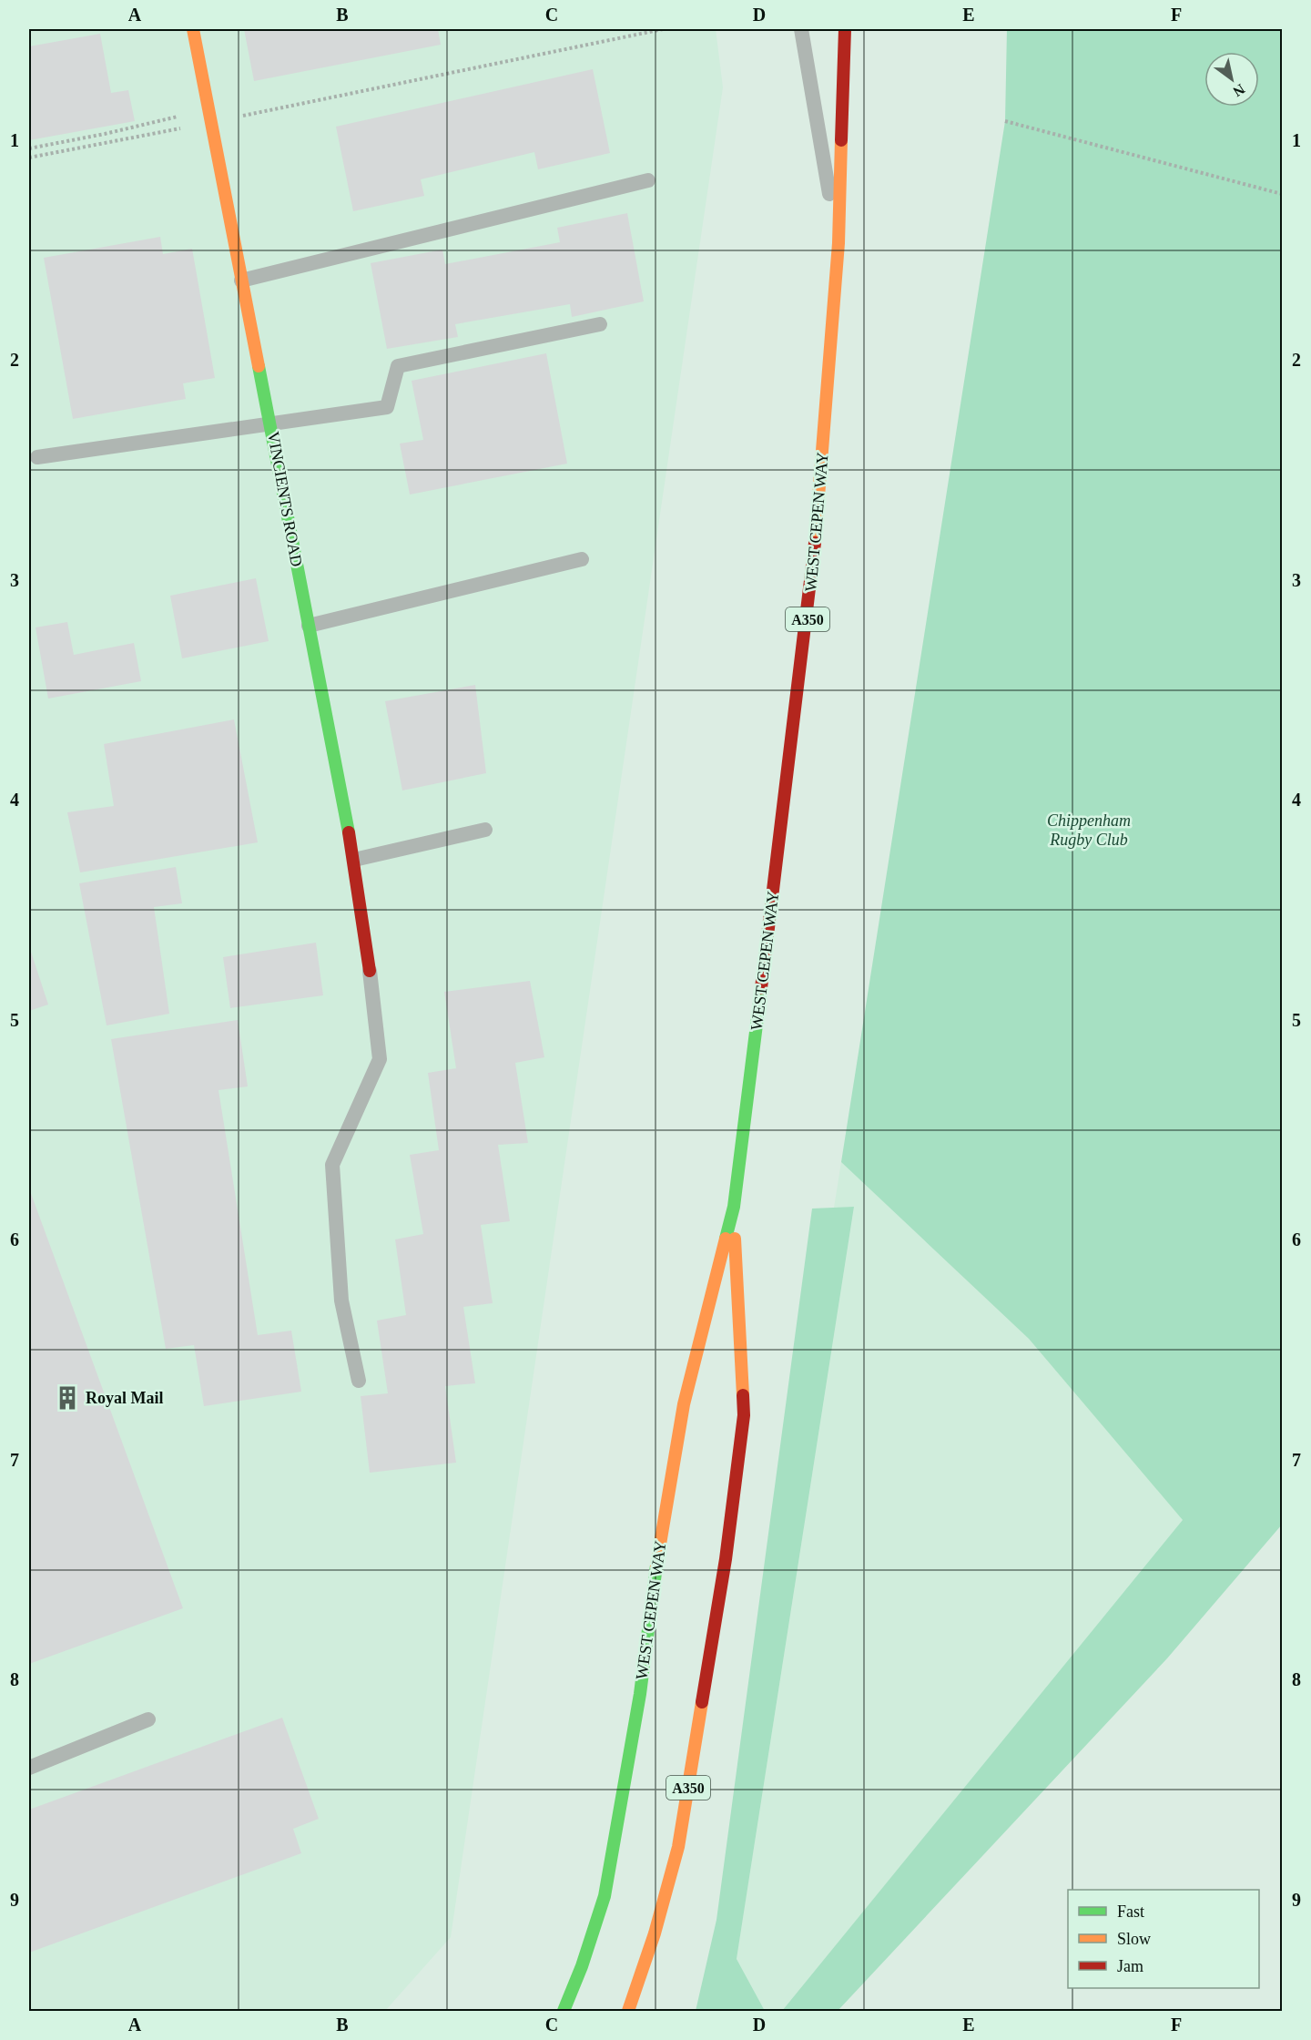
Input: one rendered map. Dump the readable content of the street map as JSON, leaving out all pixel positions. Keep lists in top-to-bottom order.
{
  "streets": {
    "main road": ["VINCIENTS ROAD", "WEST CEPEN WAY", "A350"]
  },
  "parks": ["Chippenham Rugby Club"],
  "places": {
    "building": ["Royal Mail"]
  },
  "legend": ["Fast", "Slow", "Jam"],
  "north": "bottom right",
  "grid": {
    "columns": [
      "A",
      "B",
      "C",
      "D",
      "E",
      "F"
    ],
    "rows": [
      "1",
      "2",
      "3",
      "4",
      "5",
      "6",
      "7",
      "8",
      "9"
    ]
  }
}
